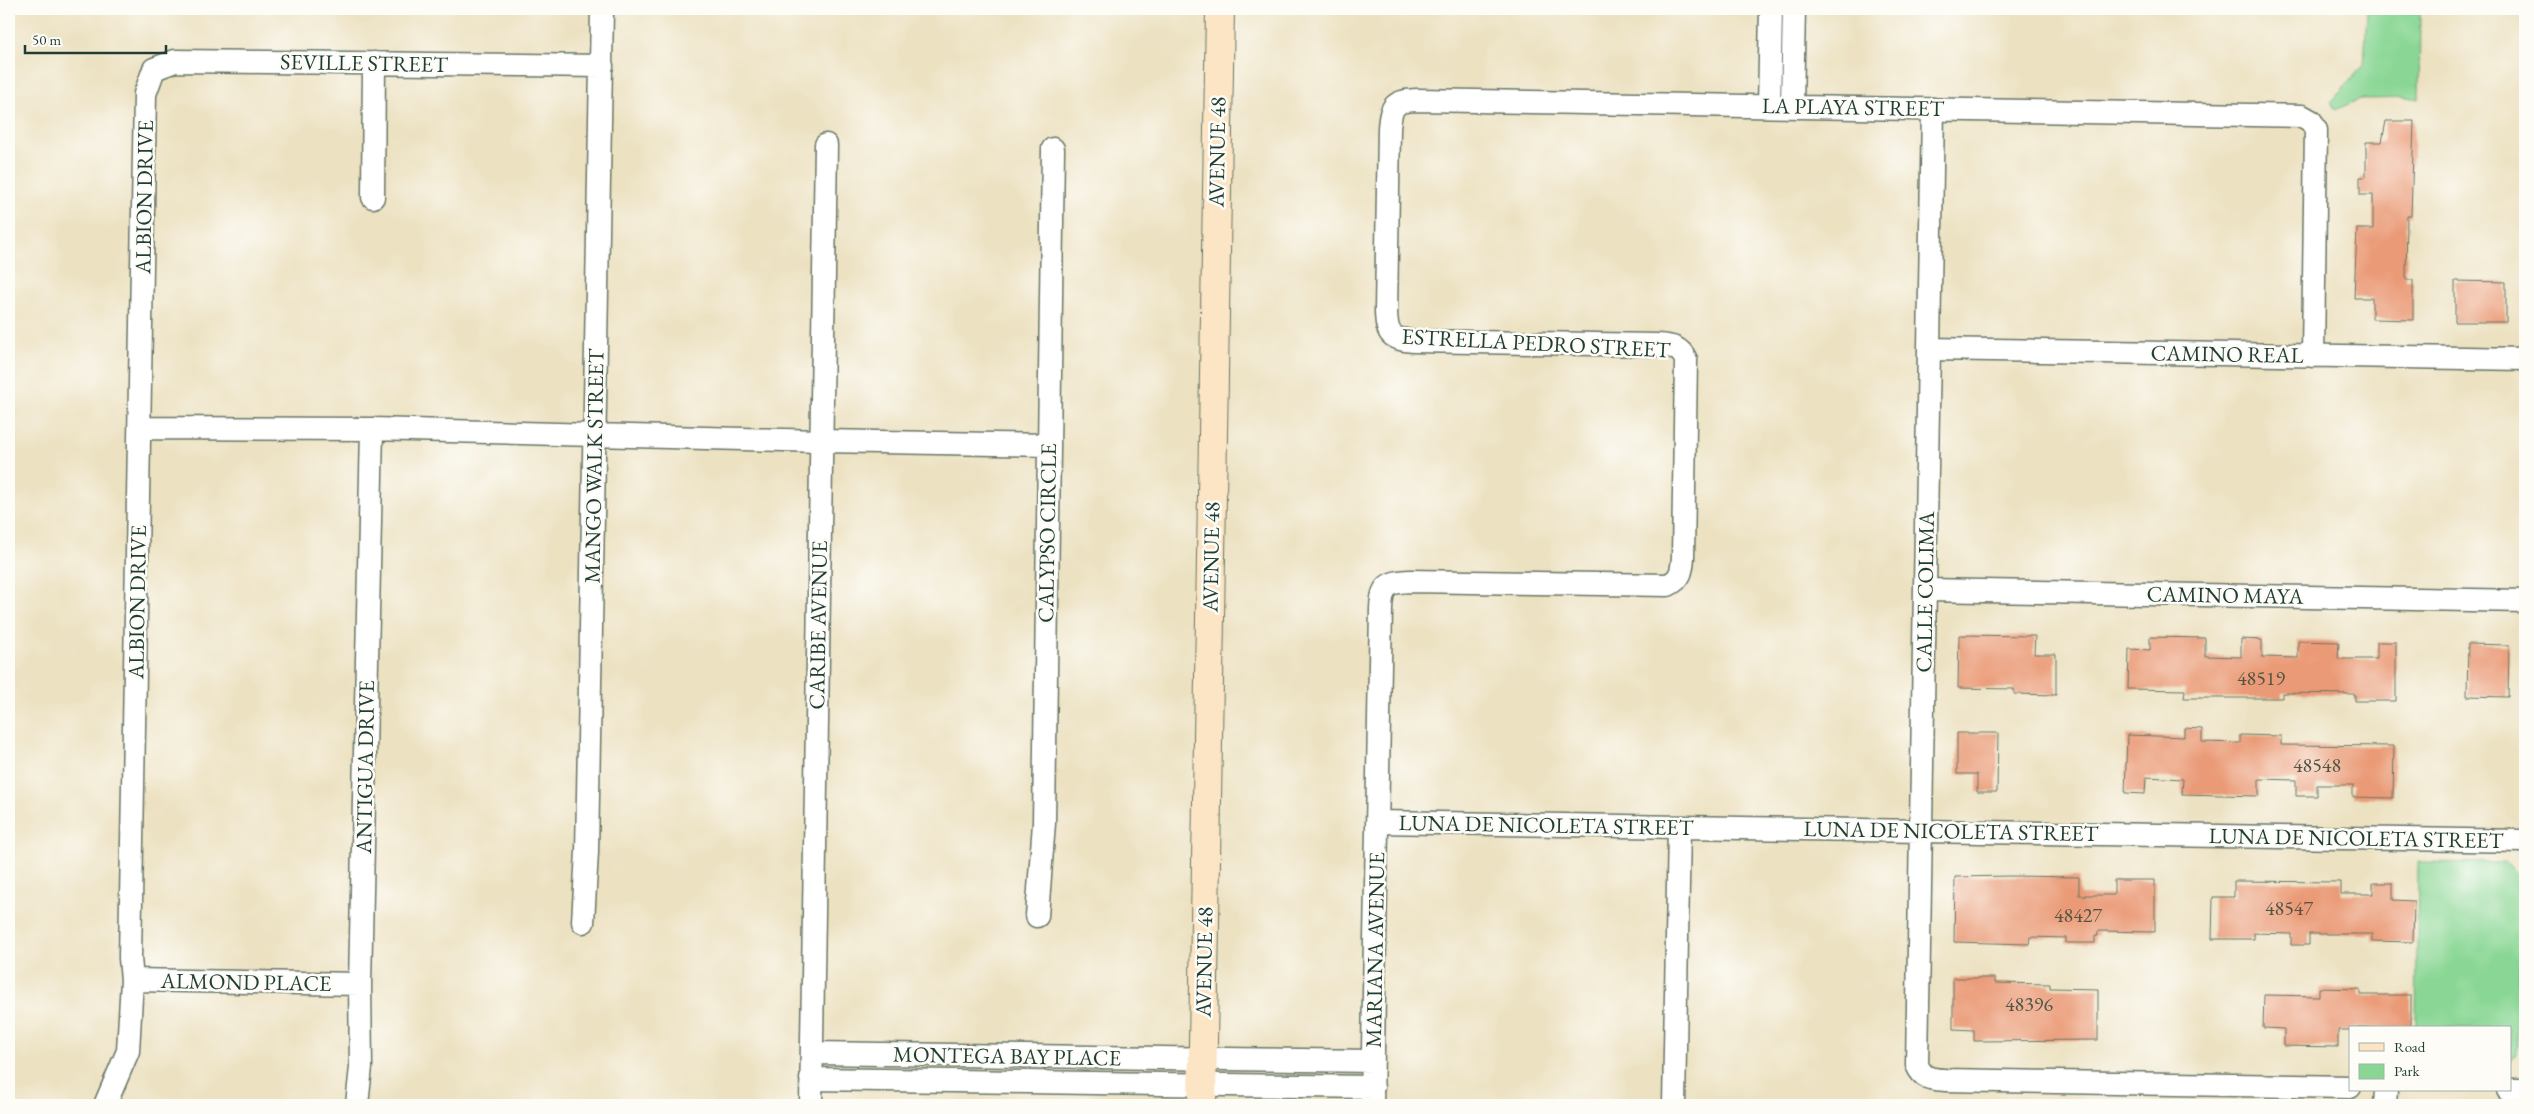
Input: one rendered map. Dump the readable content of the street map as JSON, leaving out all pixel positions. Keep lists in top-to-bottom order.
{
  "streets": {
    "main road": ["AVENUE 48"],
    "street": [
      "SEVILLE STREET",
      "LA PLAYA STREET",
      "ALBION DRIVE",
      "ESTRELLA PEDRO STREET",
      "CAMINO REAL",
      "MANGO WALK STREET",
      "CALYPSO CIRCLE",
      "CALLE COLIMA",
      "CAMINO MAYA",
      "CARIBE AVENUE",
      "ANTIGUA DRIVE",
      "LUNA DE NICOLETA STREET",
      "MARIANA AVENUE",
      "ALMOND PLACE",
      "MONTEGA BAY PLACE"
    ]
  },
  "crossings": [
    ["SEVILLE STREET", "ALBION DRIVE"],
    ["SEVILLE STREET", "MANGO WALK STREET"],
    ["LA PLAYA STREET", "ESTRELLA PEDRO STREET"],
    ["LA PLAYA STREET", "CAMINO REAL"],
    ["LA PLAYA STREET", "CALLE COLIMA"],
    ["AVENUE 48", "MONTEGA BAY PLACE"],
    ["ALBION DRIVE", "ALMOND PLACE"],
    ["ESTRELLA PEDRO STREET", "MARIANA AVENUE"],
    ["CAMINO REAL", "CALLE COLIMA"],
    ["CALLE COLIMA", "CAMINO MAYA"],
    ["CALLE COLIMA", "LUNA DE NICOLETA STREET"],
    ["CARIBE AVENUE", "MONTEGA BAY PLACE"],
    ["ANTIGUA DRIVE", "ALMOND PLACE"],
    ["LUNA DE NICOLETA STREET", "MARIANA AVENUE"]
  ],
  "house_numbers": [
    "48519",
    "48548",
    "48547",
    "48427",
    "48396"
  ],
  "legend": ["Road", "Park"],
  "scale_bar": "50 m"
}
